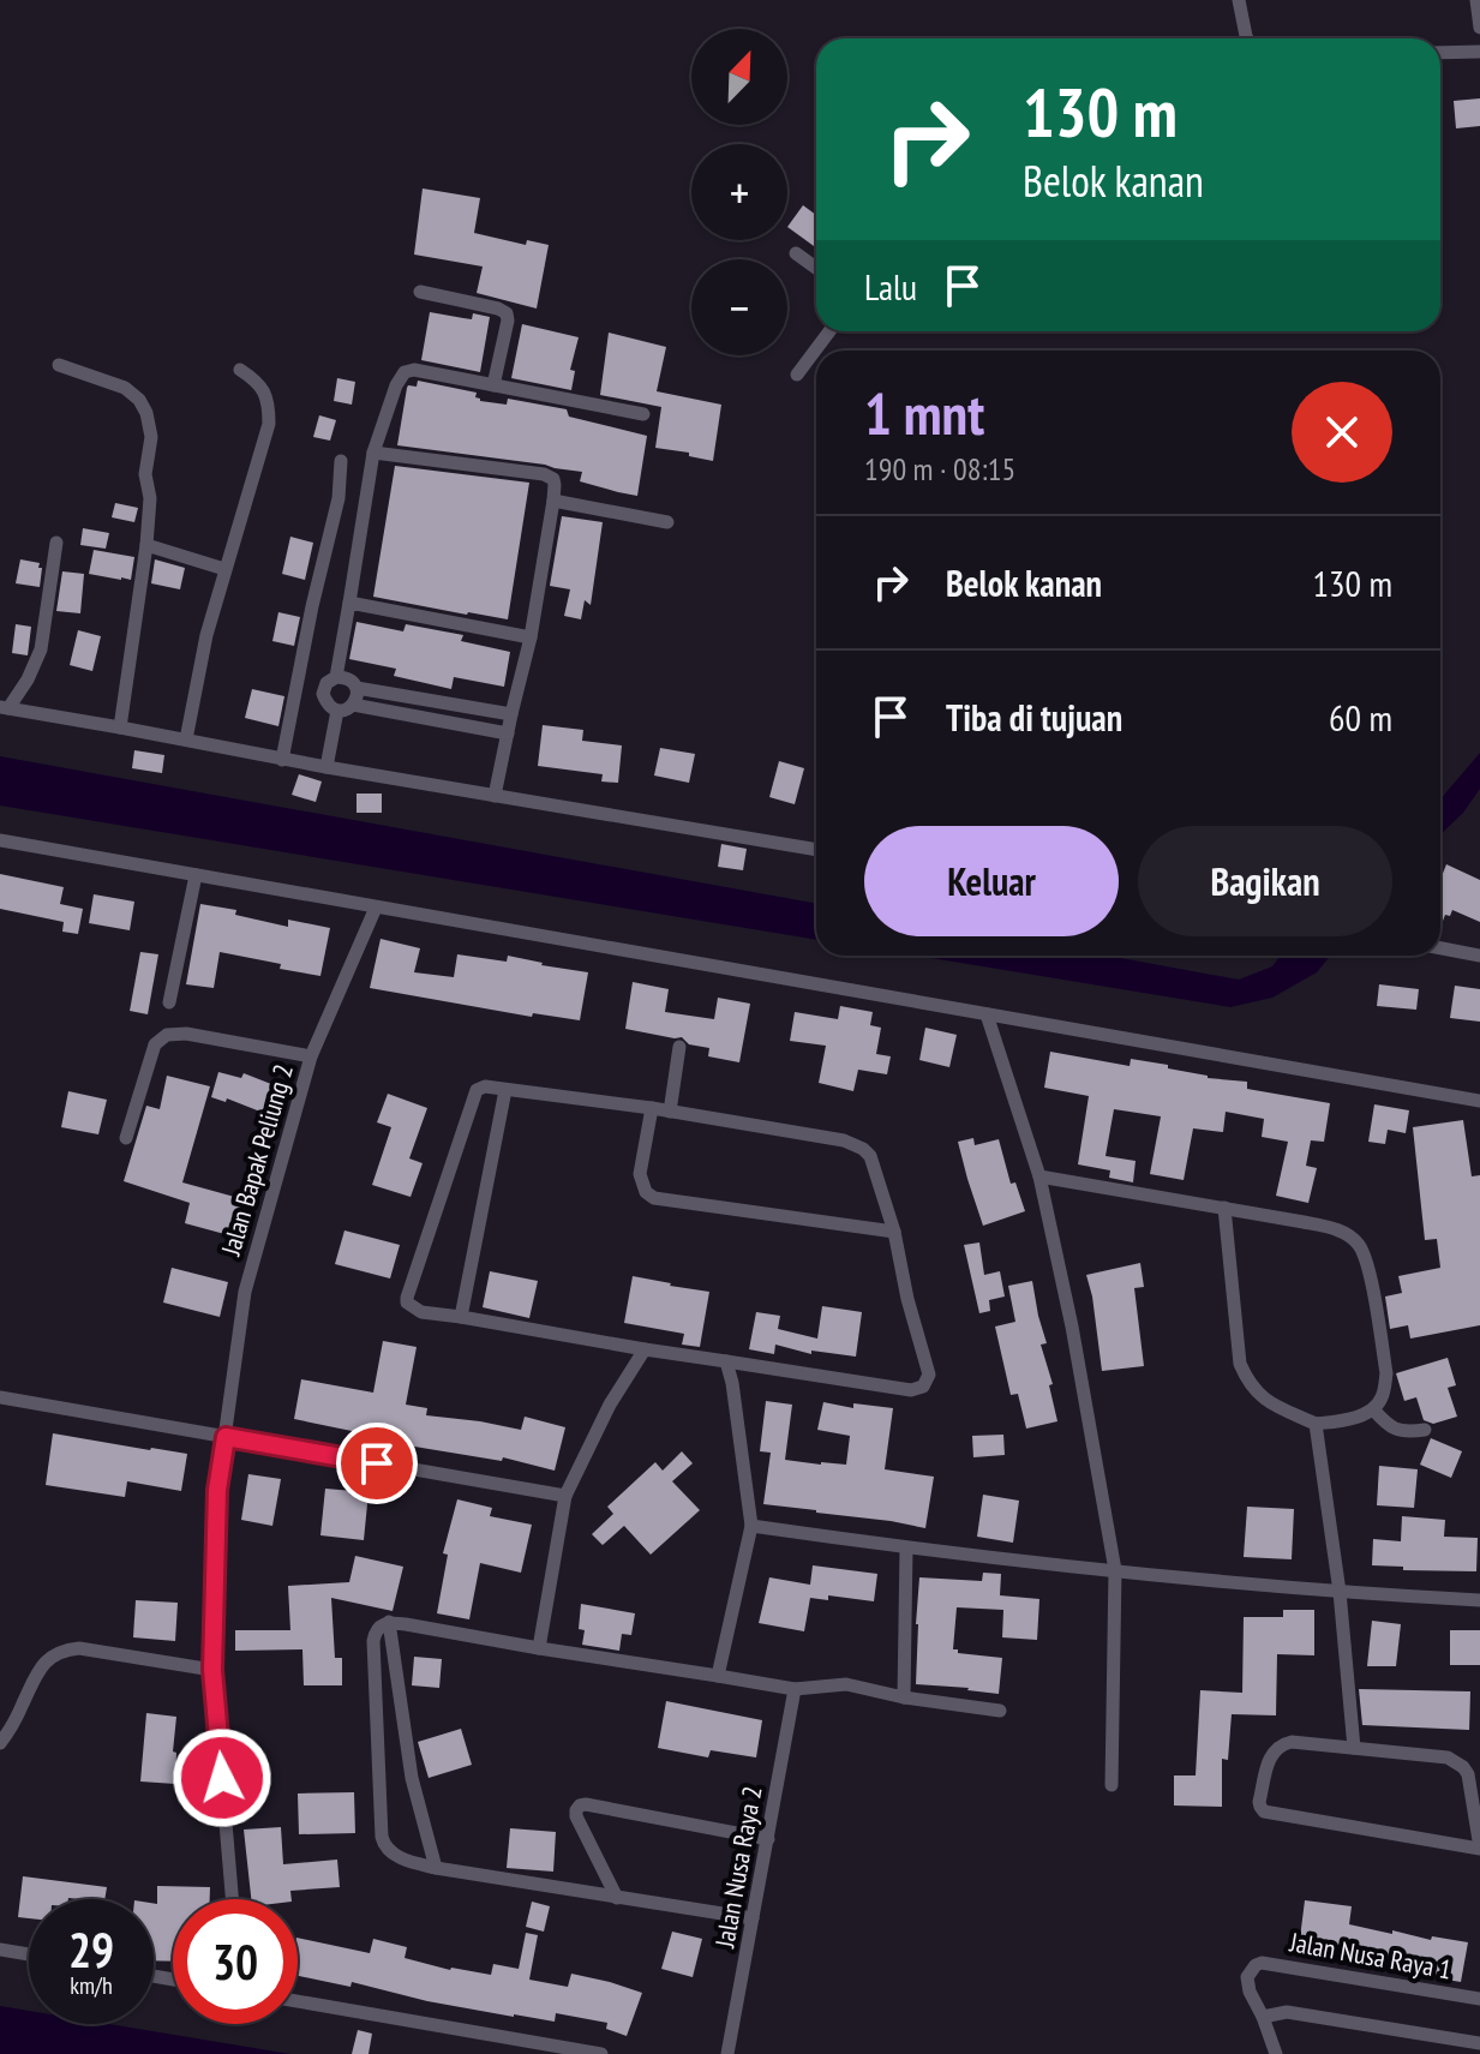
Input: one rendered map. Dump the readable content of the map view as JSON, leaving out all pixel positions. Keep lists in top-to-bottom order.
{
  "streets": {
    "street": ["Jalan Bapak Peliung 2", "Jalan Nusa Raya 2", "Jalan Nusa Raya 1"]
  },
  "north": "top right",
  "page": {
    "map_buttons": ["+", "−"],
    "turn": ["130 m", "Belok kanan"],
    "then": "Lalu",
    "heading": ["1 mnt", "190 m · 08:15"],
    "list": [
      {
        "name": "Belok kanan",
        "value": "130 m"
      },
      {
        "name": "Tiba di tujuan",
        "value": "60 m"
      }
    ],
    "buttons": ["Keluar", "Bagikan"],
    "speed": "29 km/h",
    "limit": "30"
  }
}
